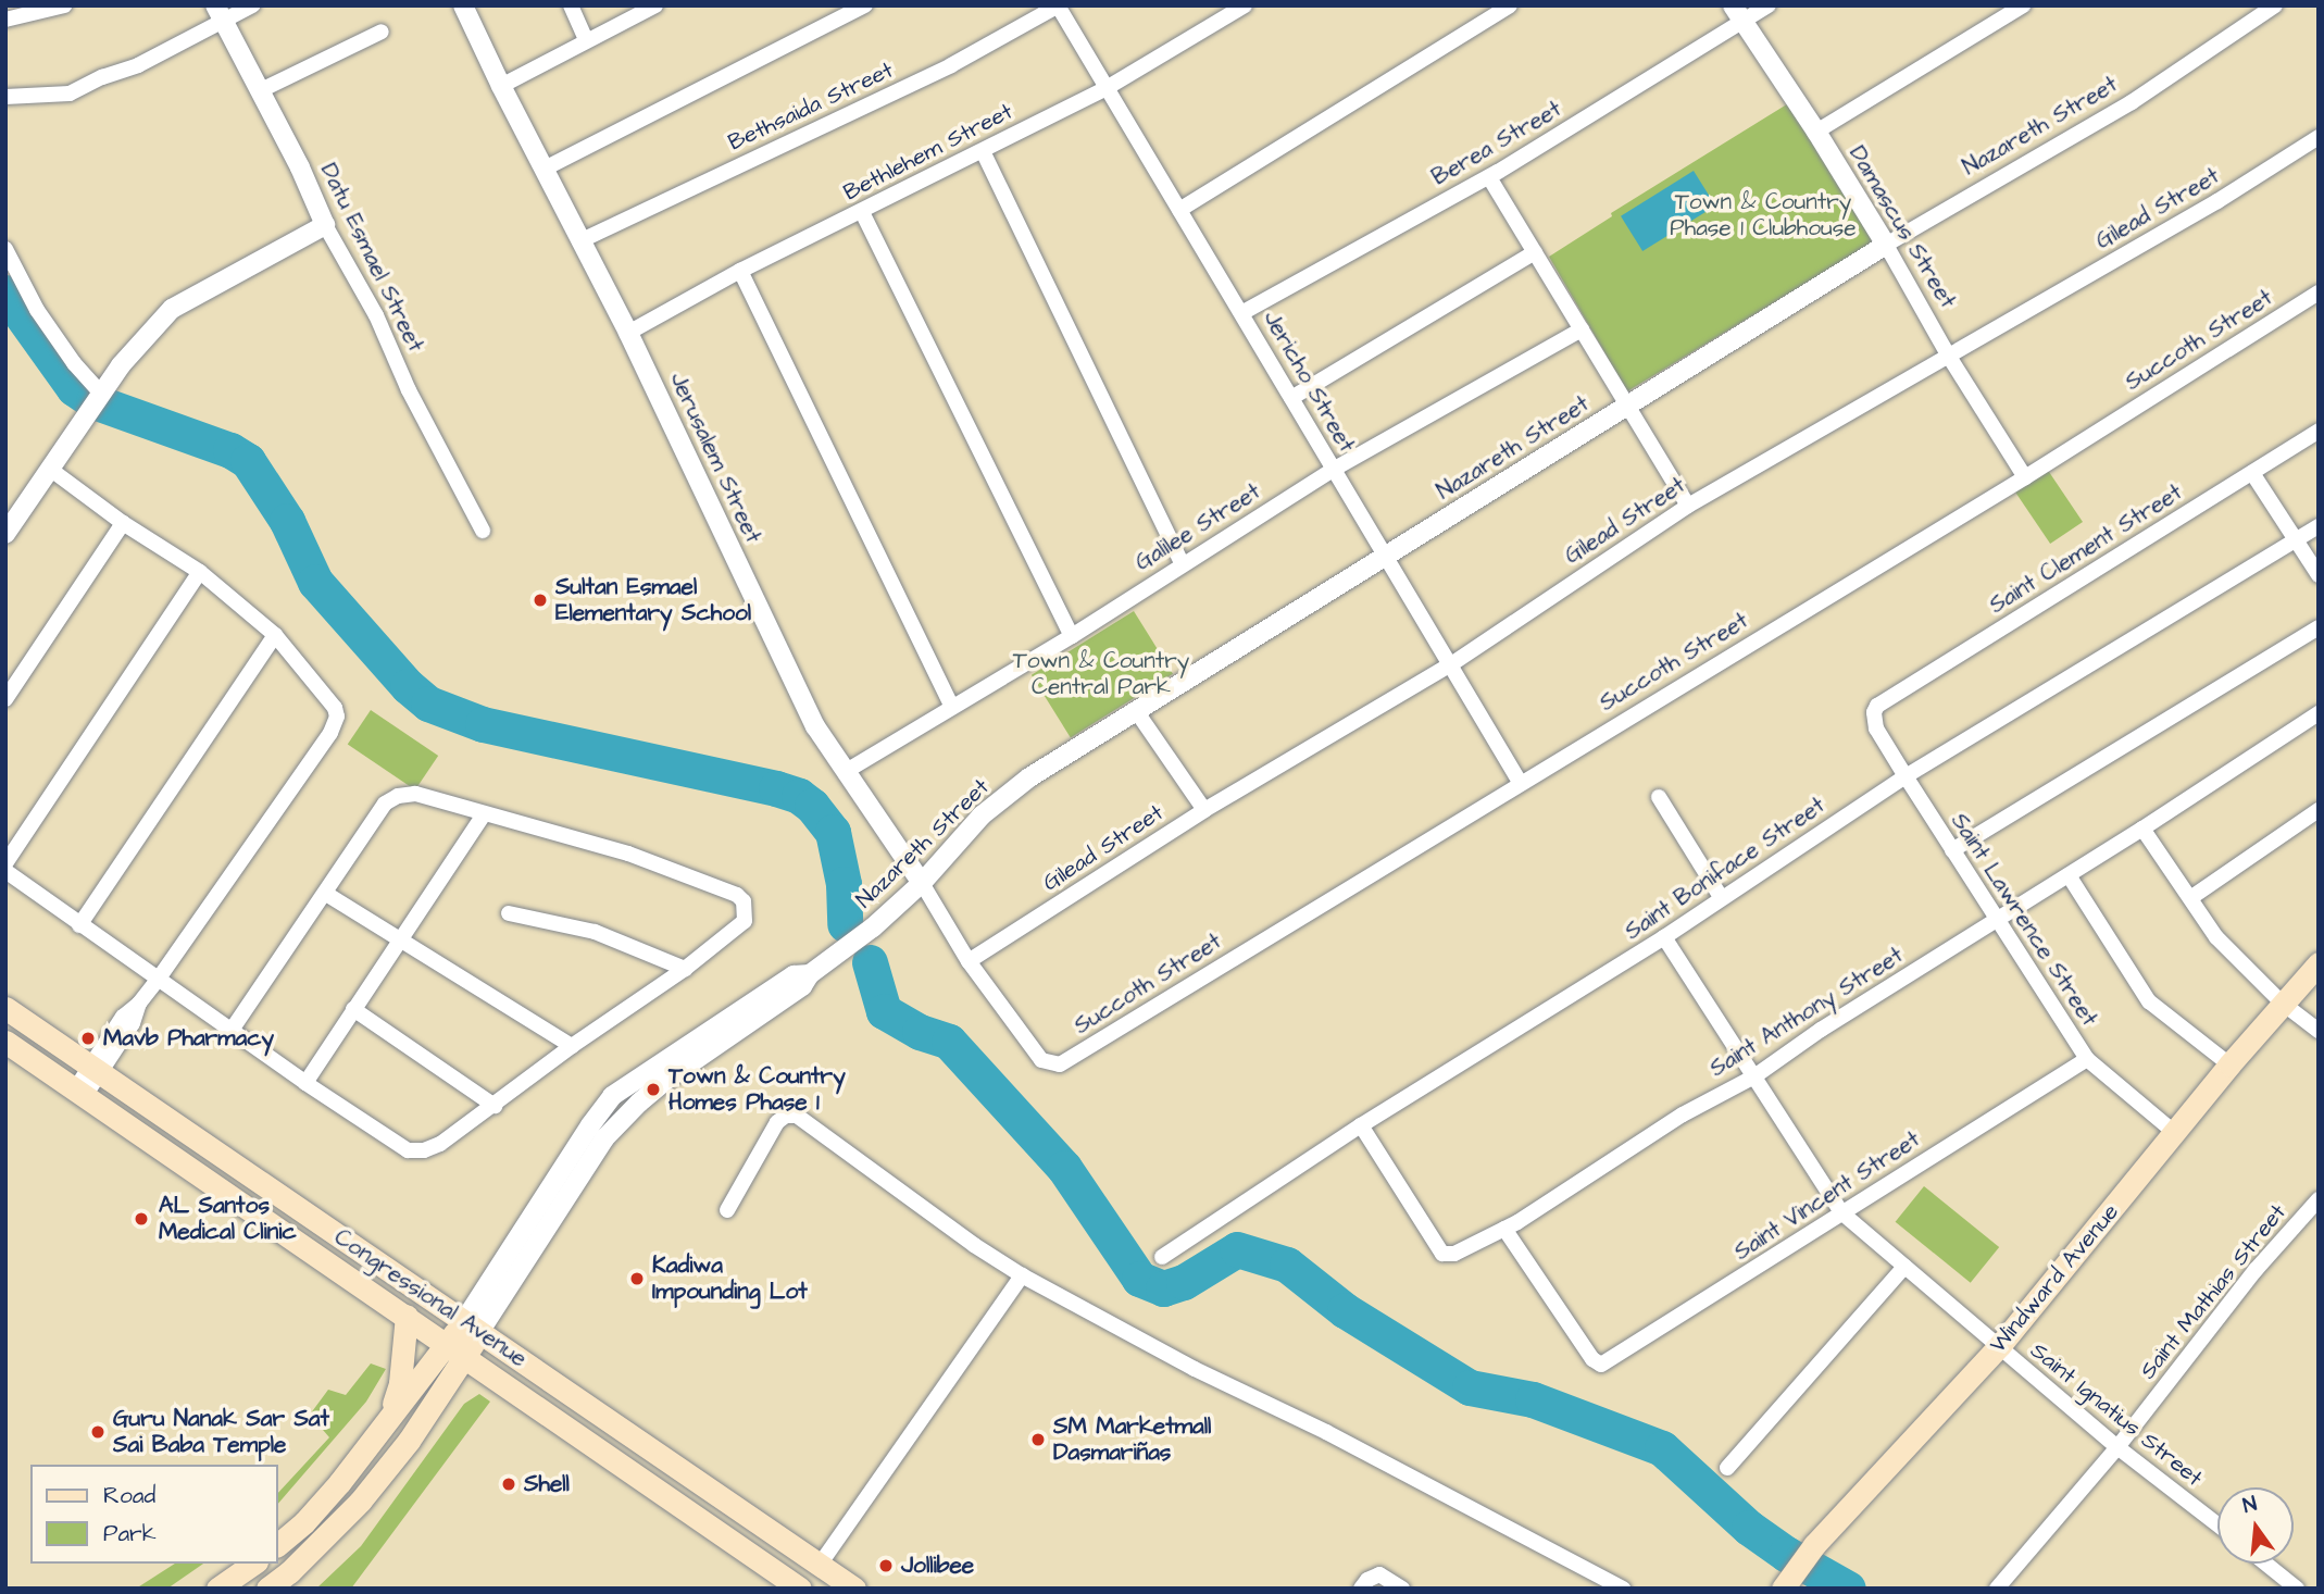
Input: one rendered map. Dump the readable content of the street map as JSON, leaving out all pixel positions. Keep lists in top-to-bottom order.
{
  "streets": {
    "main road": ["Windward Avenue", "Congressional Avenue"],
    "street": [
      "Bethsaida Street",
      "Nazareth Street",
      "Berea Street",
      "Bethlehem Street",
      "Gilead Street",
      "Damascus Street",
      "Datu Esmael Street",
      "Succoth Street",
      "Jericho Street",
      "Jerusalem Street",
      "Galilee Street",
      "Saint Clement Street",
      "Saint Boniface Street",
      "Saint Lawrence Street",
      "Saint Anthony Street",
      "Saint Vincent Street",
      "Saint Mathias Street",
      "Saint Ignatius Street"
    ]
  },
  "crossings": [
    ["Bethsaida Street", "Jericho Street"],
    ["Bethsaida Street", "Jerusalem Street"],
    ["Nazareth Street", "Damascus Street"],
    ["Nazareth Street", "Jericho Street"],
    ["Nazareth Street", "Jerusalem Street"],
    ["Nazareth Street", "Congressional Avenue"],
    ["Berea Street", "Damascus Street"],
    ["Berea Street", "Jericho Street"],
    ["Bethlehem Street", "Jericho Street"],
    ["Bethlehem Street", "Jerusalem Street"],
    ["Gilead Street", "Damascus Street"],
    ["Gilead Street", "Jericho Street"],
    ["Gilead Street", "Jerusalem Street"],
    ["Damascus Street", "Succoth Street"],
    ["Succoth Street", "Jericho Street"],
    ["Succoth Street", "Jerusalem Street"],
    ["Jericho Street", "Galilee Street"],
    ["Jerusalem Street", "Galilee Street"],
    ["Saint Clement Street", "Saint Lawrence Street"],
    ["Saint Boniface Street", "Saint Lawrence Street"],
    ["Saint Boniface Street", "Saint Anthony Street"],
    ["Saint Boniface Street", "Saint Ignatius Street"],
    ["Saint Lawrence Street", "Saint Anthony Street"],
    ["Saint Lawrence Street", "Saint Vincent Street"],
    ["Saint Lawrence Street", "Windward Avenue"],
    ["Saint Anthony Street", "Saint Vincent Street"],
    ["Saint Anthony Street", "Saint Ignatius Street"],
    ["Saint Vincent Street", "Saint Ignatius Street"],
    ["Windward Avenue", "Saint Ignatius Street"],
    ["Saint Mathias Street", "Saint Ignatius Street"]
  ],
  "parks": ["Town & Country Phase 1 Clubhouse", "Town & Country Central Park"],
  "places": [
    "Sultan Esmael Elementary School",
    "Mavb Pharmacy",
    "Town & Country Homes Phase 1",
    "AL Santos Medical Clinic",
    "Kadiwa Impounding Lot",
    "Guru Nanak Sar Sat Sai Baba Temple",
    "SM Marketmall Dasmariñas",
    "Shell",
    "Jollibee"
  ],
  "legend": ["Road", "Park"],
  "north": "top"
}
